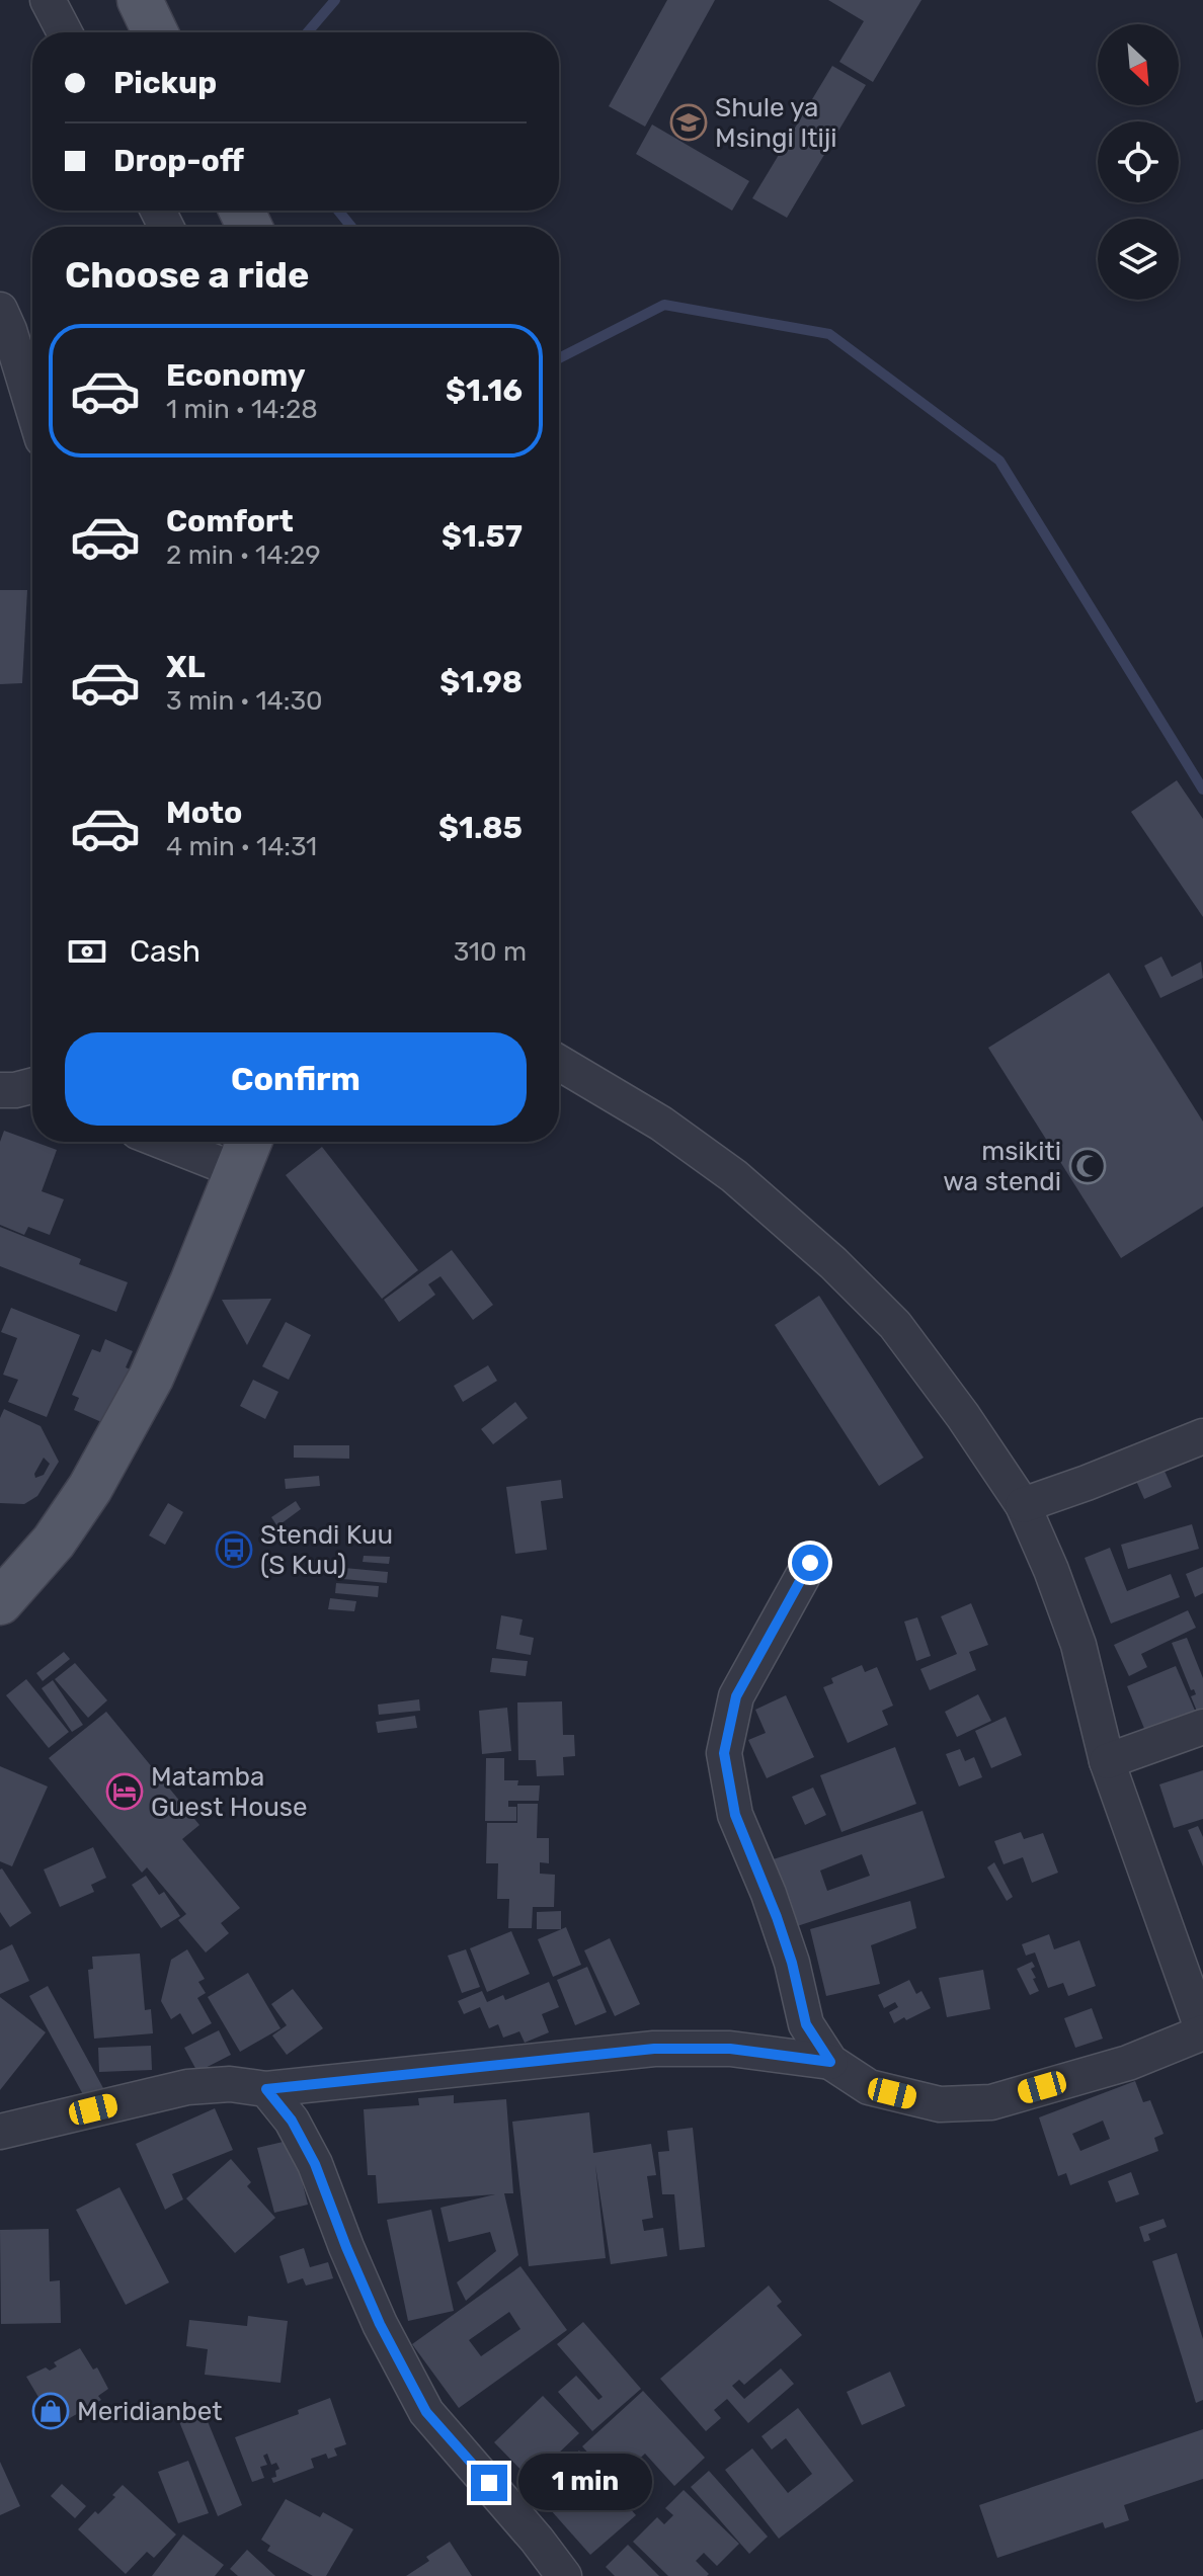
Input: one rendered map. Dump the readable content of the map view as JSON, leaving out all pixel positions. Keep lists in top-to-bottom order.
{
  "places": {
    "school or university": ["Shule ya Msingi Itiji"],
    "mosque": ["msikiti wa stendi"],
    "bus stop": ["Stendi Kuu (S Kuu)"],
    "hotel": ["Matamba Guest House"],
    "shop": ["Meridianbet"]
  },
  "north": "bottom right",
  "page": {
    "banner": ["Pickup", "Drop-off"],
    "heading": "Choose a ride",
    "list": [
      {
        "name": "Economy",
        "note": "1 min · 14:28",
        "value": "$1.16"
      },
      {
        "name": "Comfort",
        "note": "2 min · 14:29",
        "value": "$1.57"
      },
      {
        "name": "XL",
        "note": "3 min · 14:30",
        "value": "$1.98"
      },
      {
        "name": "Moto",
        "note": "4 min · 14:31",
        "value": "$1.85"
      }
    ],
    "pay": ["Cash", "310 m"],
    "buttons": "Confirm",
    "bubble": "1 min"
  }
}
